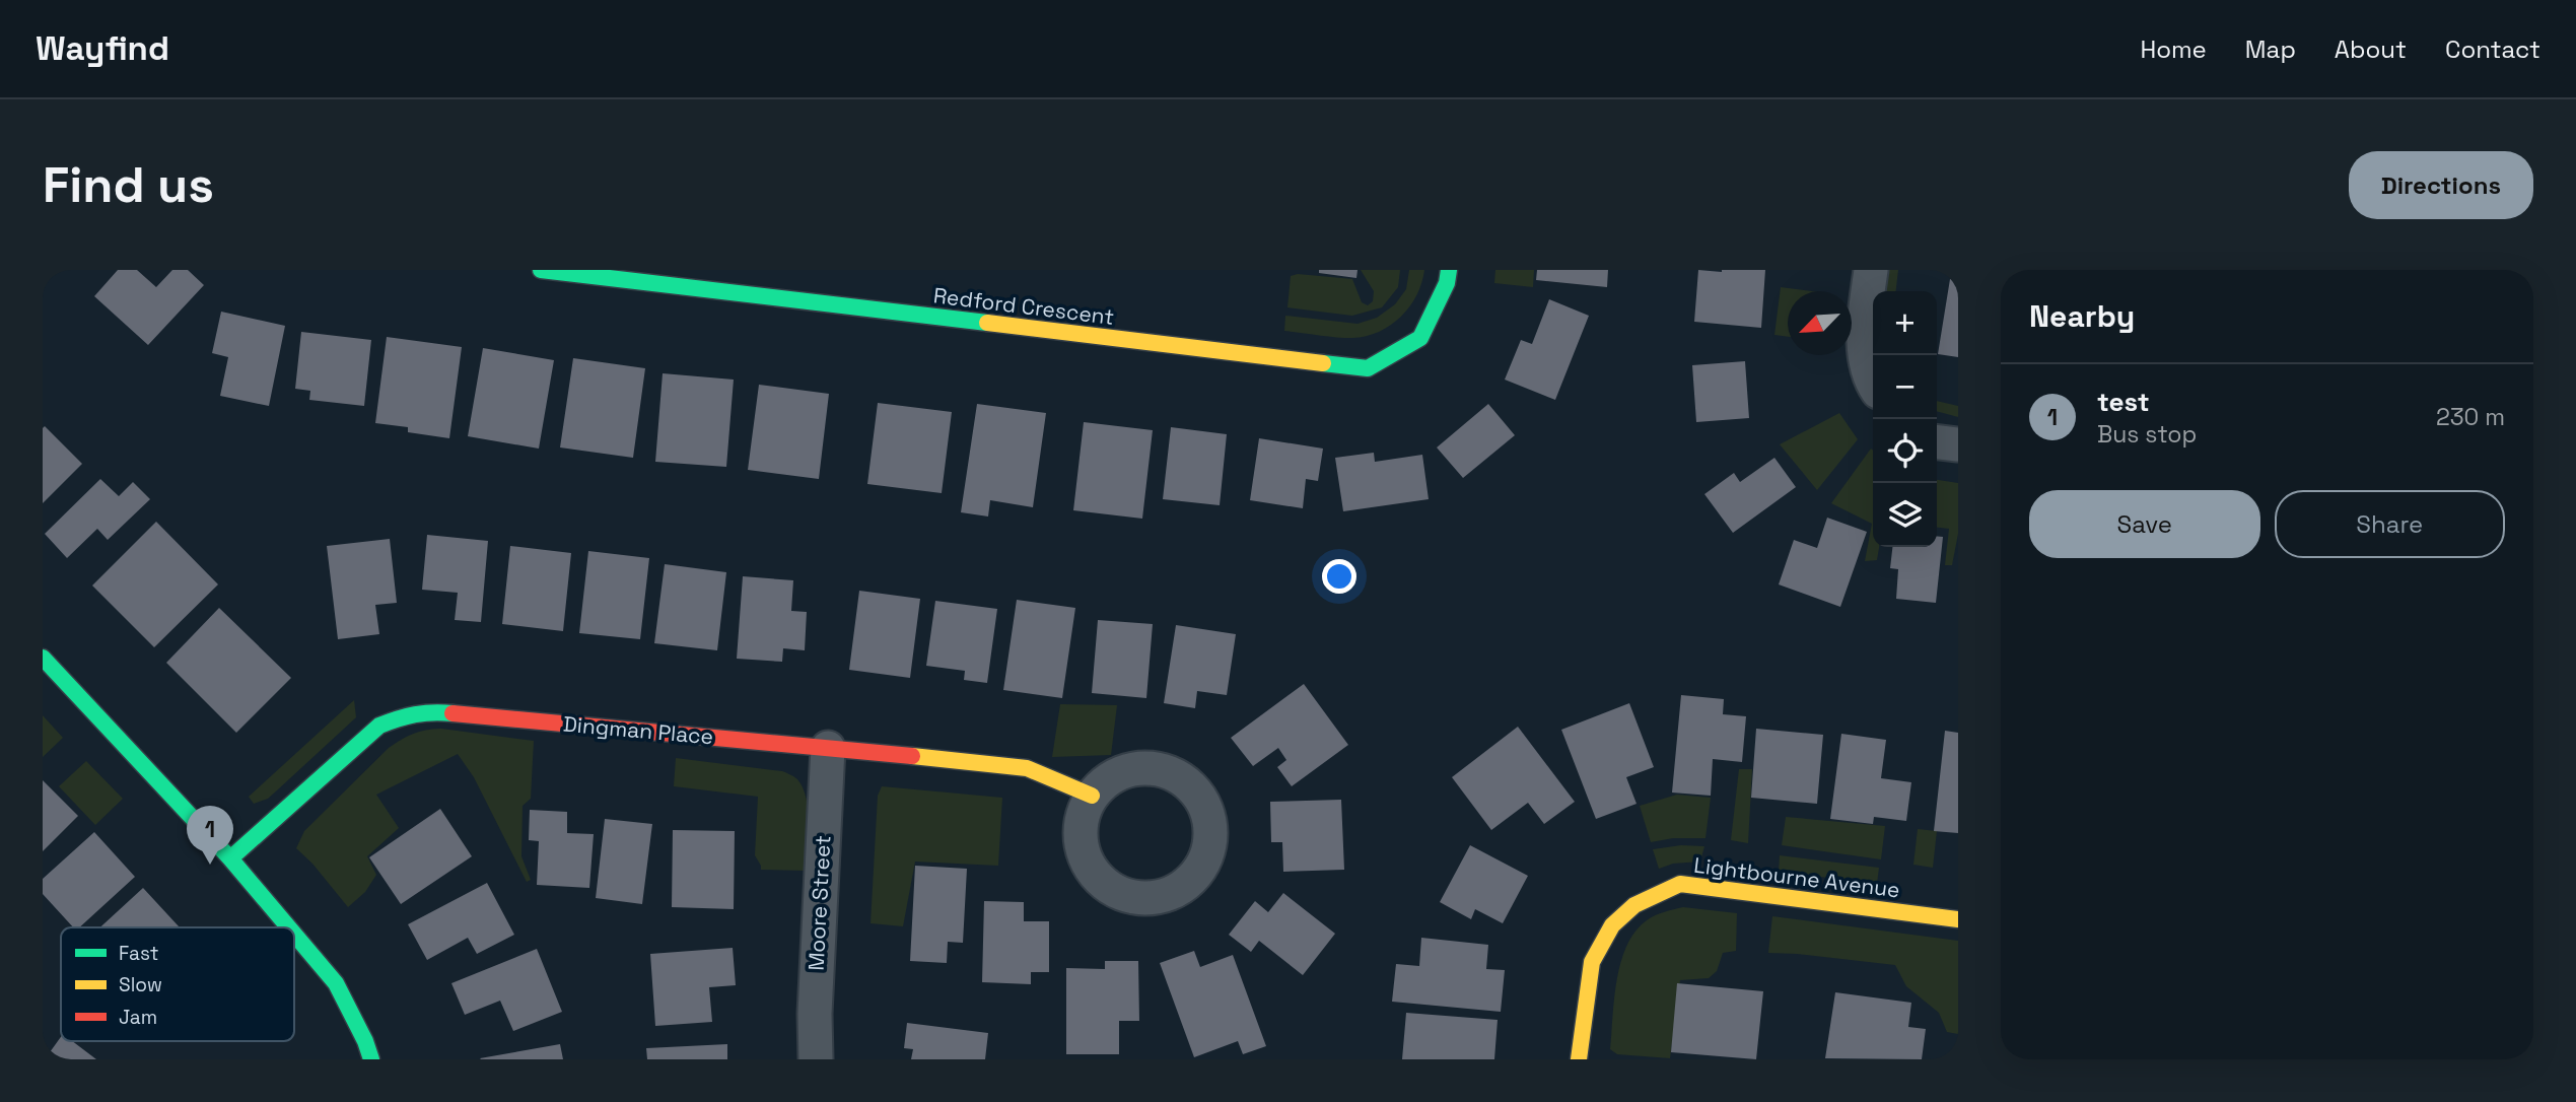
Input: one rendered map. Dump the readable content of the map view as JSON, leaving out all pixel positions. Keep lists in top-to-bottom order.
{
  "streets": {
    "street": [
      "Redford Crescent",
      "Dingman Place",
      "Lightbourne Avenue",
      "Moore Street"
    ]
  },
  "crossings": [
    ["Dingman Place", "Moore Street"]
  ],
  "legend": ["Fast", "Slow", "Jam"],
  "north": "bottom left",
  "page": {
    "header": "Wayfind",
    "nav": [
      "Home",
      "Map",
      "About",
      "Contact"
    ],
    "buttons": [
      "Directions",
      ["Save", "Share"]
    ],
    "title": "Find us",
    "heading": "Nearby",
    "map_buttons": ["+", "−"],
    "list": [
      {
        "mark": "1",
        "name": "test",
        "note": "Bus stop",
        "value": "230 m"
      }
    ],
    "pins": "1"
  }
}
